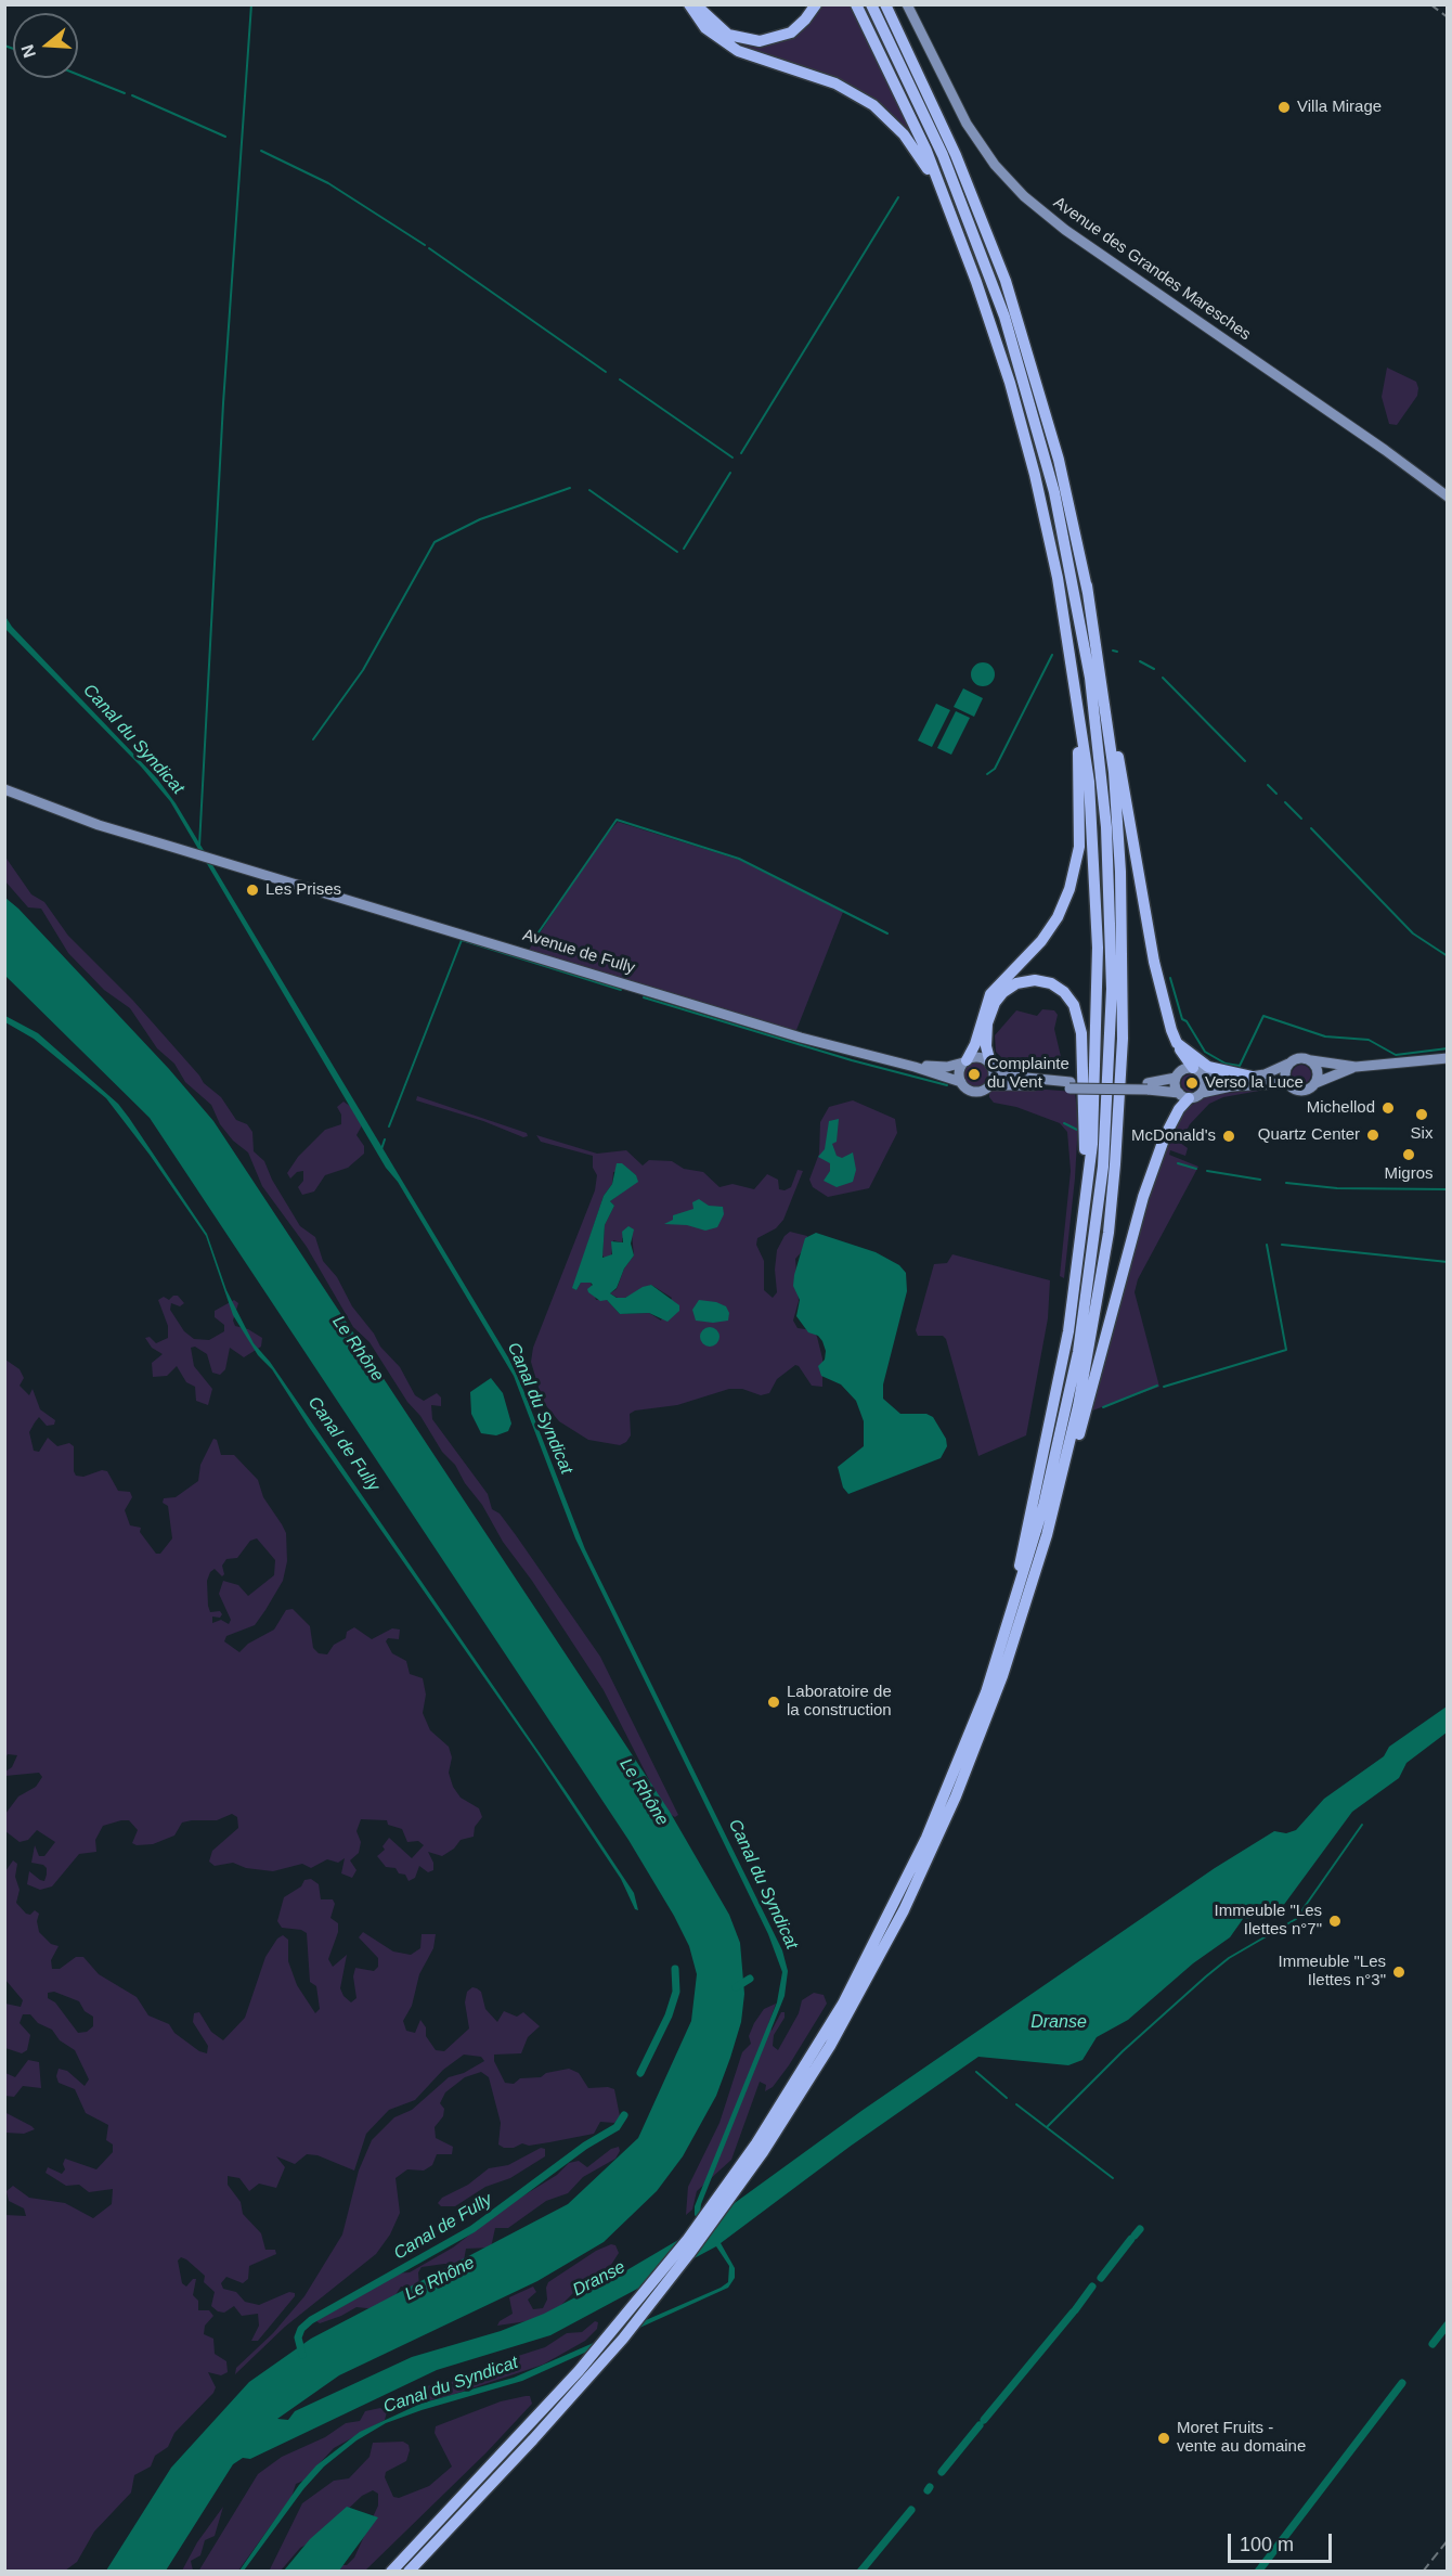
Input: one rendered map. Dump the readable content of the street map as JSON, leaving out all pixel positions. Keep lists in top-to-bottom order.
{
  "streets": {
    "main road": ["Avenue des Grandes Maresches", "Avenue de Fully"]
  },
  "water": [
    "Canal du Syndicat",
    "Le Rhône",
    "Canal de Fully",
    "Dranse"
  ],
  "places": [
    "Villa Mirage",
    "Les Prises",
    "Complainte du Vent",
    "Verso la Luce",
    "Michellod",
    "Six",
    "Quartz Center",
    "McDonald's",
    "Migros",
    "Laboratoire de la construction",
    "Immeuble \"Les Ilettes n°7\"",
    "Immeuble \"Les Ilettes n°3\"",
    "Moret Fruits - vente au domaine"
  ],
  "scale_bar": "100 m",
  "north": "left"
}
